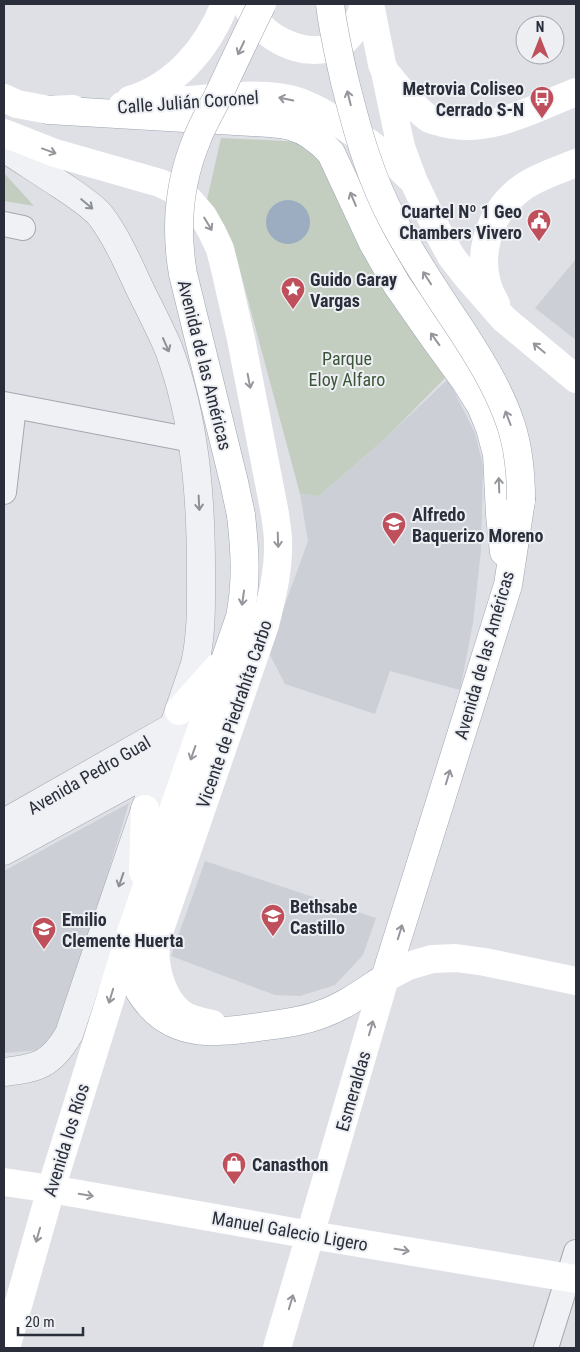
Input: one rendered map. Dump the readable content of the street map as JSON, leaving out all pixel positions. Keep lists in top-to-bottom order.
{
  "streets": {
    "main road": [
      "Calle Julián Coronel",
      "Avenida de las Américas",
      "Vicente de Piedrahíta Carbo",
      "Esmeraldas",
      "Avenida los Ríos",
      "Manuel Galecio Ligero"
    ],
    "street": ["Avenida Pedro Gual"]
  },
  "crossings": [
    ["Avenida de las Américas", "Vicente de Piedrahíta Carbo"],
    ["Avenida de las Américas", "Esmeraldas"],
    ["Avenida de las Américas", "Avenida los Ríos"],
    ["Vicente de Piedrahíta Carbo", "Esmeraldas"],
    ["Esmeraldas", "Manuel Galecio Ligero"],
    ["Avenida los Ríos", "Manuel Galecio Ligero"]
  ],
  "one_way": [
    "Calle Julián Coronel",
    "Esmeraldas",
    "Avenida los Ríos",
    "Manuel Galecio Ligero"
  ],
  "parks": ["Parque Eloy Alfaro"],
  "places": {
    "bus stop": ["Metrovia Coliseo Cerrado S-N"],
    "public building": ["Cuartel Nº 1 Geo Chambers Vivero"],
    "place": ["Guido Garay Vargas"],
    "school or university": ["Alfredo Baquerizo Moreno", "Bethsabe Castillo", "Emilio Clemente Huerta"],
    "shop": ["Canasthon"]
  },
  "scale_bar": "20 m",
  "north": "top"
}
